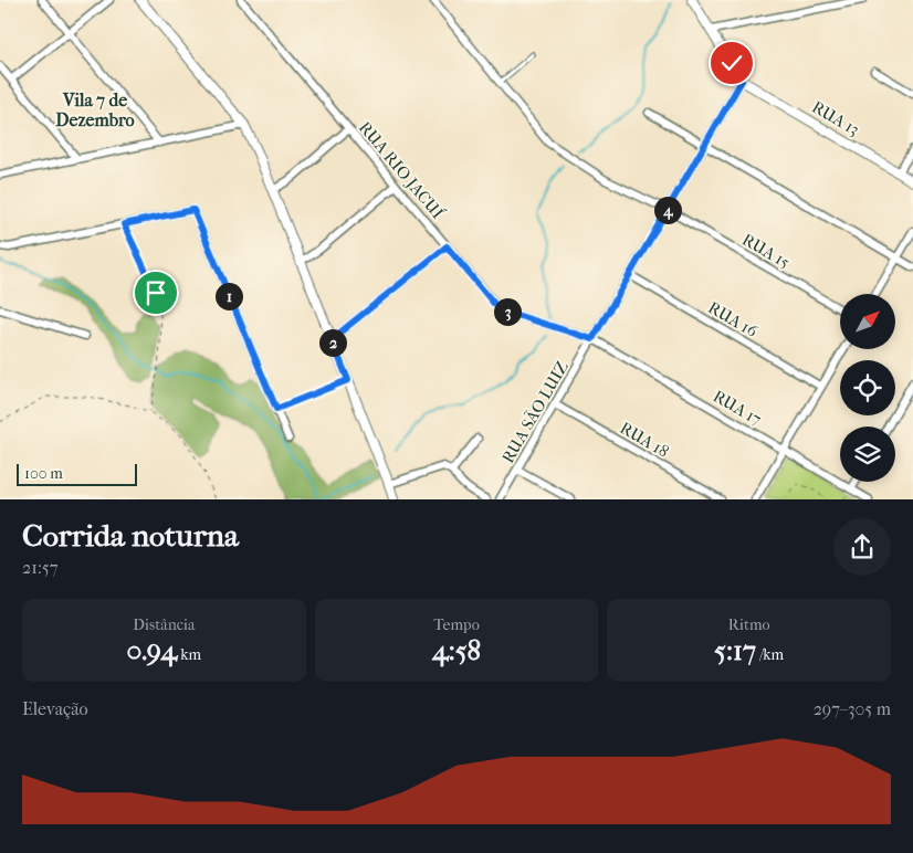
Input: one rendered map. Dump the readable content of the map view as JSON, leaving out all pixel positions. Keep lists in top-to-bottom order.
{
  "streets": {
    "street": [
      "RUA 13",
      "RUA RIO JACUÍ",
      "RUA 15",
      "RUA 16",
      "RUA 17",
      "RUA SÃO LUIZ",
      "RUA 18"
    ]
  },
  "crossings": [
    ["RUA 13", "RUA SÃO LUIZ"],
    ["RUA RIO JACUÍ", "RUA 17"],
    ["RUA RIO JACUÍ", "RUA SÃO LUIZ"],
    ["RUA 15", "RUA SÃO LUIZ"],
    ["RUA 16", "RUA SÃO LUIZ"],
    ["RUA 17", "RUA SÃO LUIZ"],
    ["RUA SÃO LUIZ", "RUA 18"]
  ],
  "districts": ["Vila 7 de Dezembro"],
  "scale_bar": "100 m",
  "north": "top right",
  "page": {
    "pins": [
      "4",
      "1",
      "3",
      "2"
    ],
    "scale": "100 m",
    "heading": ["Corrida noturna", "21:57"],
    "stats": [
      ["Distância", "0.94 km"],
      ["Tempo", "4:58"],
      ["Ritmo", "5:17 /km"]
    ],
    "chart": ["Elevação", "297–305 m"]
  }
}
